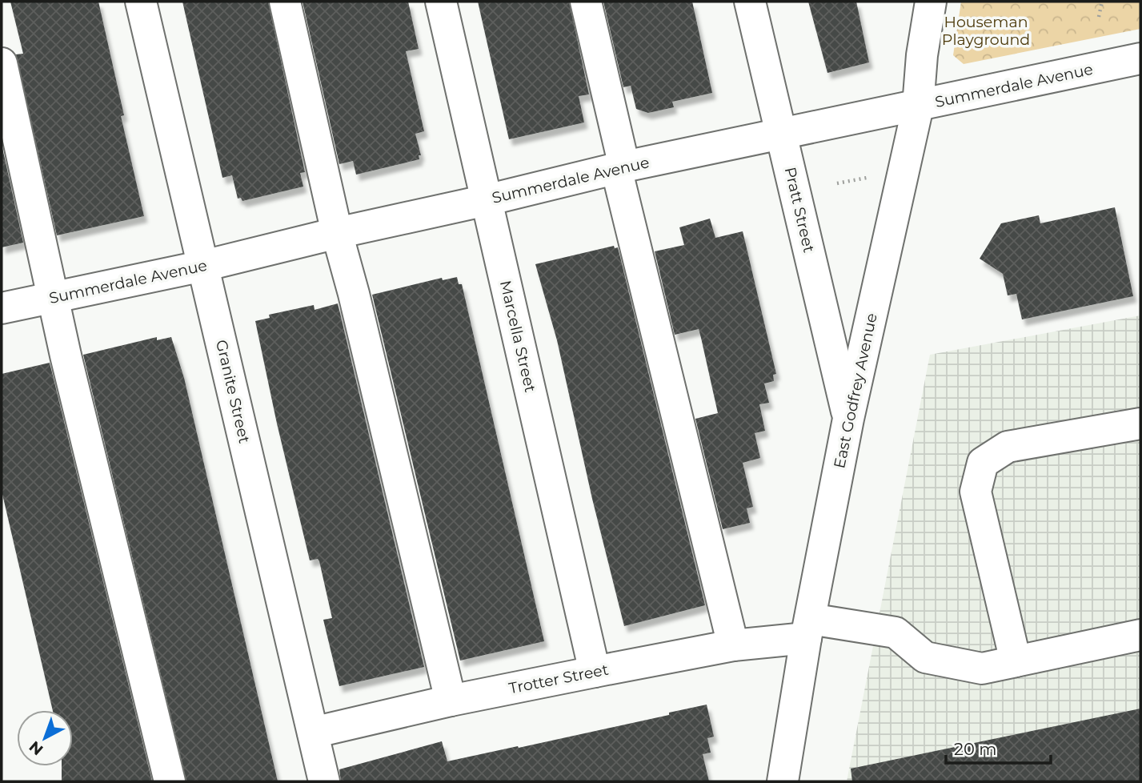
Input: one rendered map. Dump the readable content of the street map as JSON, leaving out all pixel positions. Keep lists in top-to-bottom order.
{
  "streets": {
    "street": [
      "Summerdale Avenue",
      "Pratt Street",
      "Marcella Street",
      "East Godfrey Avenue",
      "Granite Street",
      "Trotter Street"
    ]
  },
  "crossings": [
    ["Summerdale Avenue", "Pratt Street"],
    ["Summerdale Avenue", "Marcella Street"],
    ["Summerdale Avenue", "East Godfrey Avenue"],
    ["Summerdale Avenue", "Granite Street"],
    ["Pratt Street", "East Godfrey Avenue"],
    ["Marcella Street", "Trotter Street"],
    ["East Godfrey Avenue", "Trotter Street"],
    ["Granite Street", "Trotter Street"]
  ],
  "parks": ["Houseman Playground"],
  "scale_bar": "20 m",
  "north": "bottom left"
}
